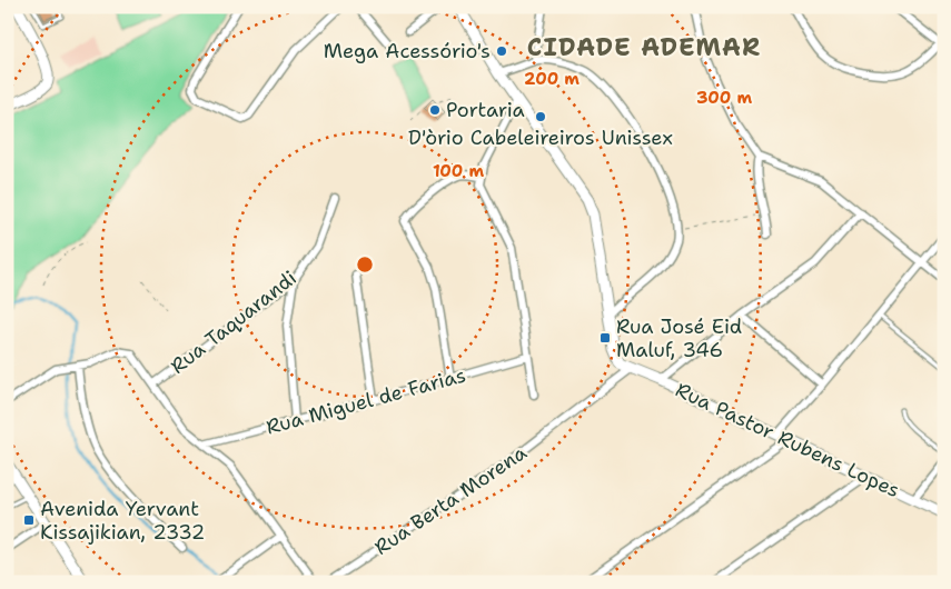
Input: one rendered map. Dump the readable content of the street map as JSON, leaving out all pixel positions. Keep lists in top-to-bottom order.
{
  "streets": {
    "street": [
      "Rua Taquarandi",
      "Rua Miguel de Farias",
      "Rua Pastor Rubens Lopes",
      "Rua Berta Morena"
    ]
  },
  "crossings": [
    ["Rua Pastor Rubens Lopes", "Rua Berta Morena"]
  ],
  "districts": ["CIDADE ADEMAR"],
  "places": {
    "other": ["Mega Acessório's", "Portaria", "D'òrio Cabeleireiros Unissex"],
    "transit": ["Rua José Eid Maluf, 346", "Avenida Yervant Kissajikian, 2332"]
  },
  "rings": ["200 m", "300 m", "100 m"]
}
